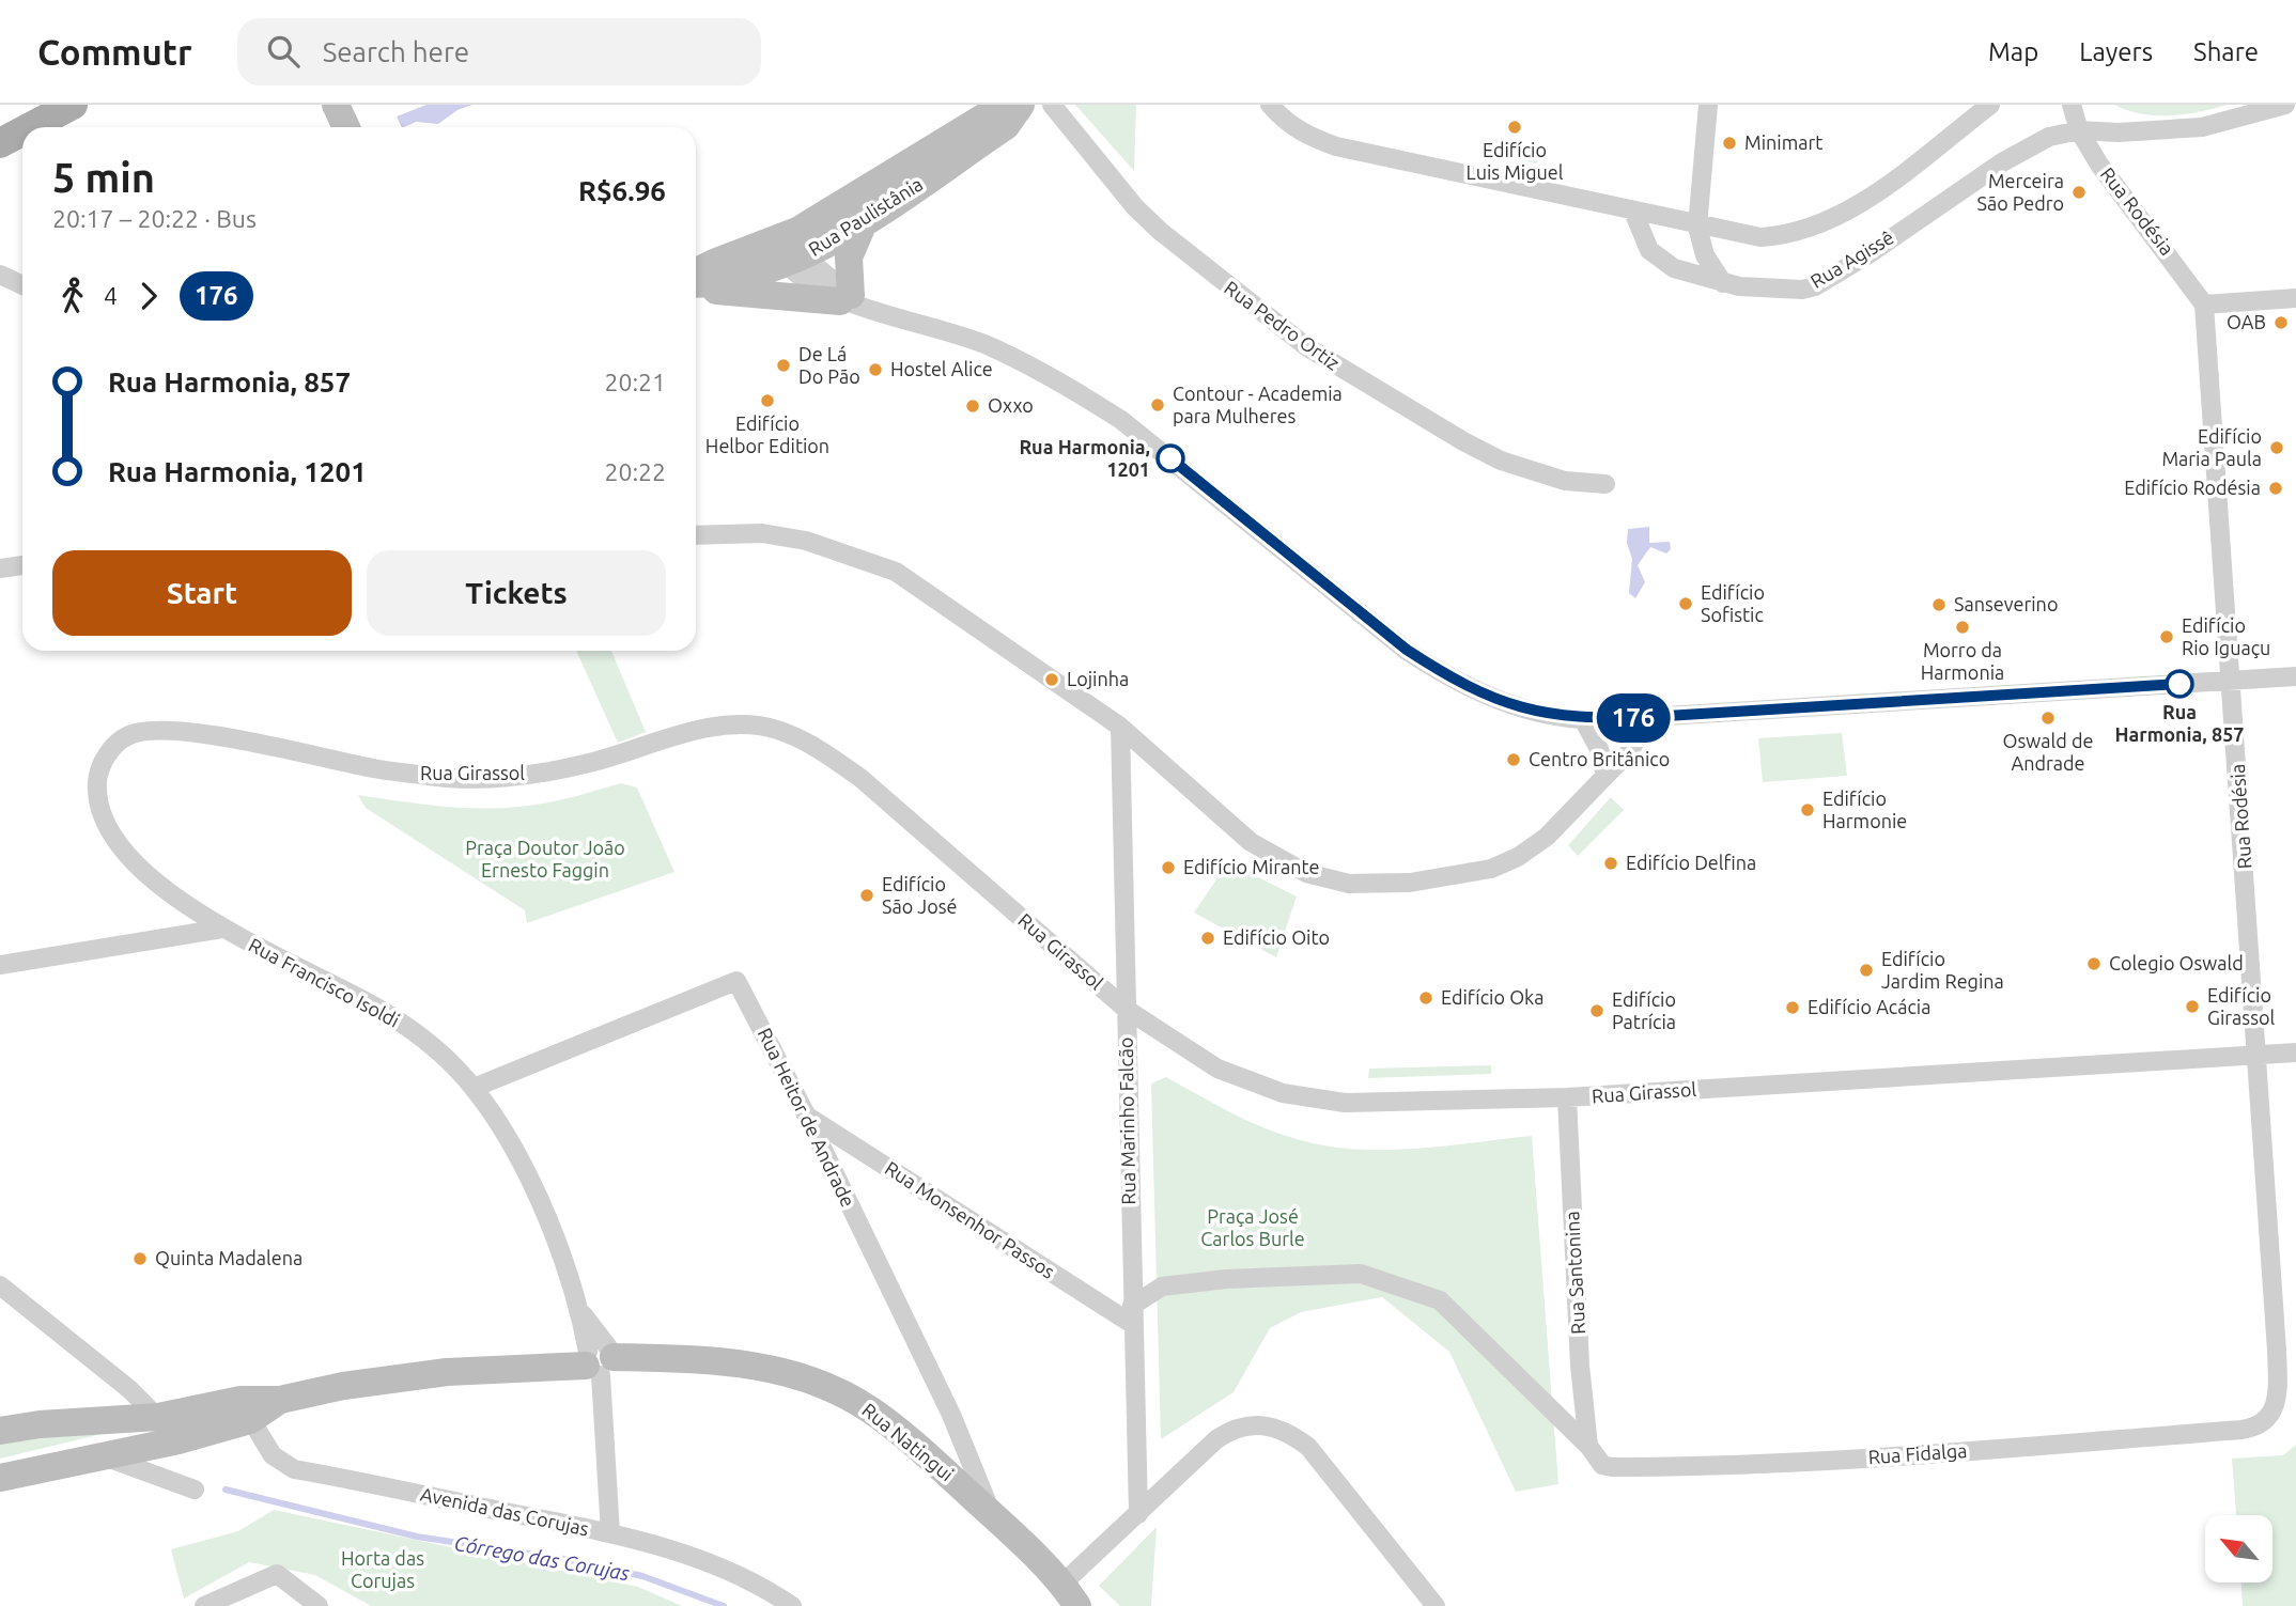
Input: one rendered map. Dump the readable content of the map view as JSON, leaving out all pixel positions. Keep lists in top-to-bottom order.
{
  "streets": {
    "street": [
      "Rua Rodésia",
      "Rua Paulistânia",
      "Rua Agissê",
      "Rua Pedro Ortiz",
      "Rua Girassol",
      "Rua Francisco Isoldi",
      "Rua Heitor de Andrade",
      "Rua Marinho Falcão",
      "Rua Monsenhor Passos",
      "Rua Santonina",
      "Rua Natingui",
      "Rua Fidalga",
      "Avenida das Corujas"
    ]
  },
  "crossings": [
    ["Rua Rodésia", "Rua Agissê"],
    ["Rua Rodésia", "Rua Girassol"],
    ["Rua Rodésia", "Rua Fidalga"],
    ["Rua Girassol", "Rua Francisco Isoldi"],
    ["Rua Girassol", "Rua Marinho Falcão"],
    ["Rua Girassol", "Rua Santonina"],
    ["Rua Francisco Isoldi", "Rua Heitor de Andrade"],
    ["Rua Francisco Isoldi", "Rua Natingui"],
    ["Rua Heitor de Andrade", "Rua Monsenhor Passos"],
    ["Rua Heitor de Andrade", "Rua Natingui"],
    ["Rua Marinho Falcão", "Rua Monsenhor Passos"],
    ["Rua Marinho Falcão", "Rua Fidalga"],
    ["Rua Monsenhor Passos", "Rua Fidalga"],
    ["Rua Santonina", "Rua Fidalga"],
    ["Rua Natingui", "Avenida das Corujas"]
  ],
  "water": ["Córrego das Corujas"],
  "parks": ["Praça Doutor João Ernesto Faggin", "Praça José Carlos Burle", "Horta das Corujas"],
  "places": [
    "Edifício Luis Miguel",
    "Minimart",
    "Merceira São Pedro",
    "OAB",
    "De Lá Do Pão",
    "Hostel Alice",
    "Edifício Helbor Edition",
    "Contour - Academia para Mulheres",
    "Oxxo",
    "Edifício Maria Paula",
    "Rua Harmonia, 1201",
    "Edifício Rodésia",
    "Edifício Sofistic",
    "Sanseverino",
    "Morro da Harmonia",
    "Edifício Rio Iguaçu",
    "Lojinha",
    "Rua Harmonia, 857",
    "Oswald de Andrade",
    "Centro Britânico",
    "Edifício Harmonie",
    "Edifício Delfina",
    "Edifício Mirante",
    "Edifício São José",
    "Edifício Oito",
    "Colegio Oswald",
    "Edifício Jardim Regina",
    "Edifício Oka",
    "Edifício Girassol",
    "Edifício Acácia",
    "Edifício Patrícia",
    "Quinta Madalena"
  ],
  "lines": ["bus line 176"],
  "north": "top left",
  "page": {
    "header": "Commutr",
    "search": "Search here",
    "nav": ["Map", "Layers", "Share"],
    "on_map": "176",
    "heading": ["5 min", "20:17 – 20:22 · Bus", "R$6.96"],
    "legs": ["4", "176"],
    "list": [
      {
        "name": "Rua Harmonia, 857",
        "value": "20:21"
      },
      {
        "name": "Rua Harmonia, 1201",
        "value": "20:22"
      }
    ],
    "buttons": ["Start", "Tickets"]
  }
}
